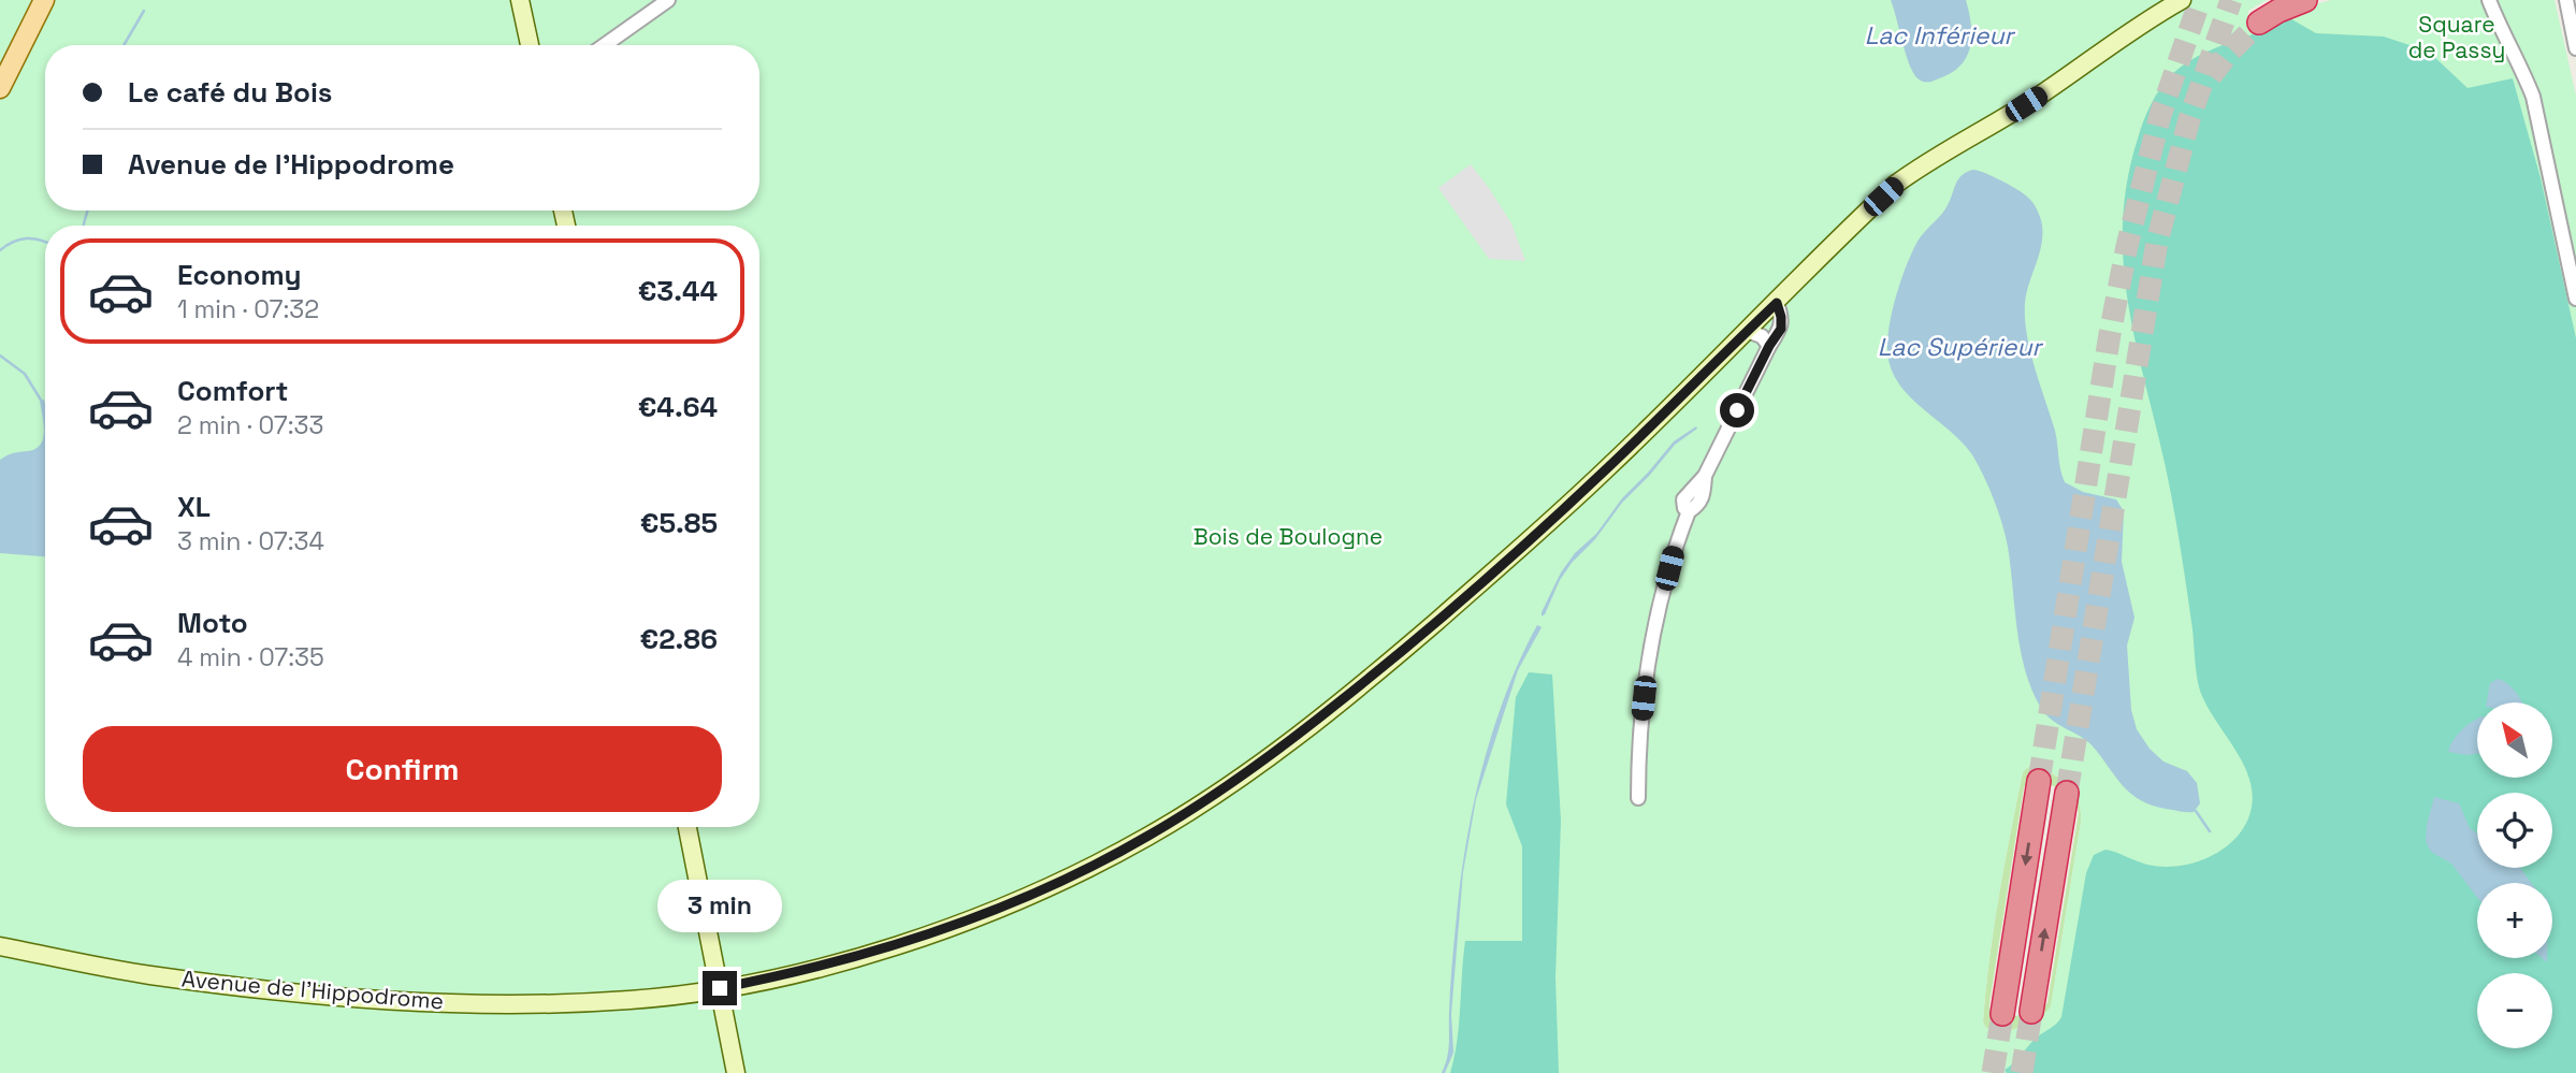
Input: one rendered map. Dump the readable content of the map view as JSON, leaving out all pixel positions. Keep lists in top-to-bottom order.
{
  "streets": {
    "main road": ["Avenue de l'Hippodrome"]
  },
  "water": ["Lac Inférieur", "Lac Supérieur"],
  "parks": ["Square de Passy", "Bois de Boulogne"],
  "north": "top left",
  "page": {
    "banner": ["Le café du Bois", "Avenue de l'Hippodrome"],
    "list": [
      {
        "name": "Economy",
        "note": "1 min · 07:32",
        "value": "€3.44"
      },
      {
        "name": "Comfort",
        "note": "2 min · 07:33",
        "value": "€4.64"
      },
      {
        "name": "XL",
        "note": "3 min · 07:34",
        "value": "€5.85"
      },
      {
        "name": "Moto",
        "note": "4 min · 07:35",
        "value": "€2.86"
      }
    ],
    "map_buttons": ["+", "−"],
    "buttons": "Confirm",
    "bubble": "3 min"
  }
}
